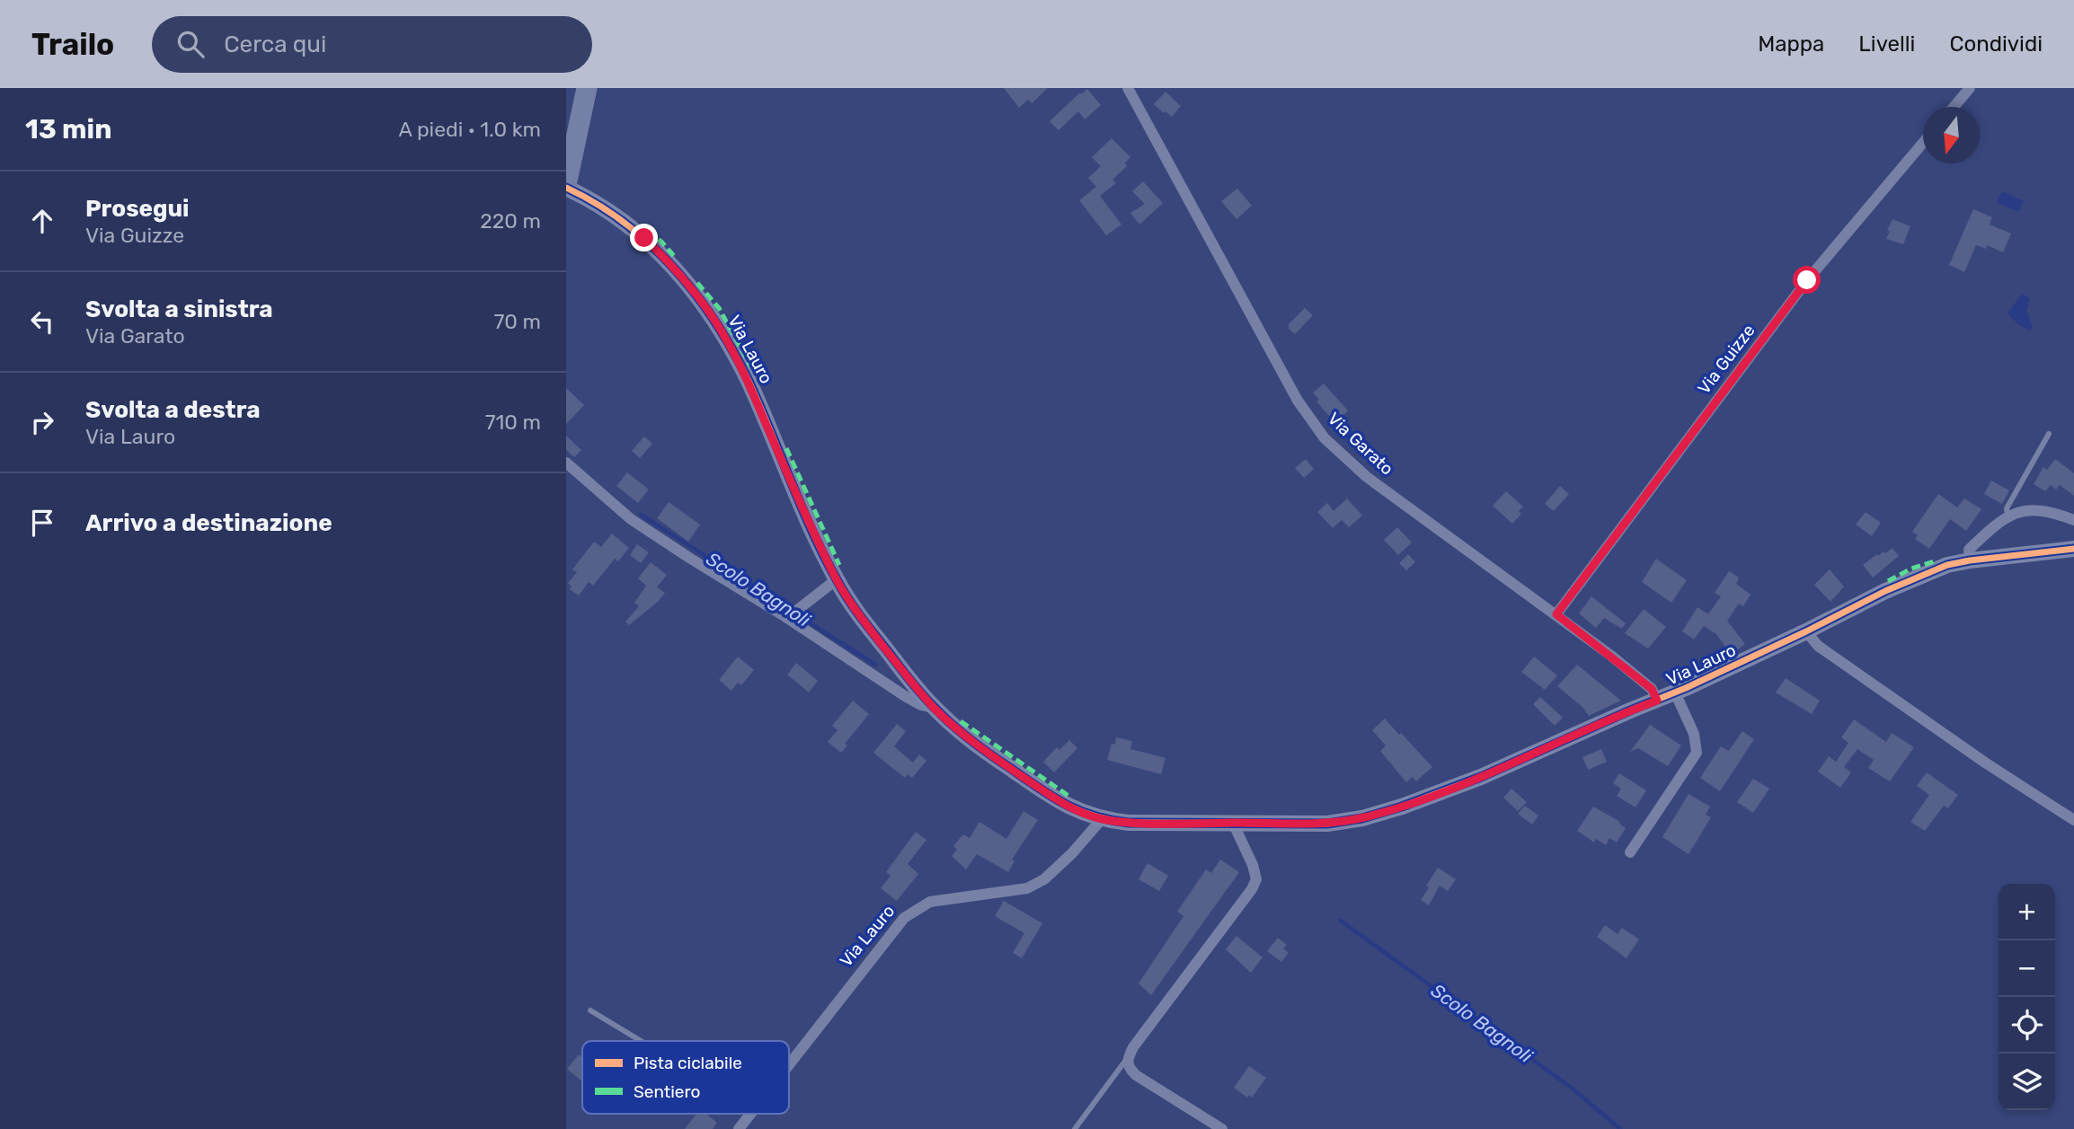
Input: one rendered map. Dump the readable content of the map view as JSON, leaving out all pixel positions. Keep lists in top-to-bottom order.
{
  "streets": {
    "street": ["Via Lauro", "Via Guizze", "Via Garato"]
  },
  "crossings": [
    ["Via Lauro", "Via Garato"],
    ["Via Guizze", "Via Garato"]
  ],
  "water": ["Scolo Bagnoli"],
  "legend": ["Pista ciclabile", "Sentiero"],
  "north": "bottom",
  "page": {
    "header": "Trailo",
    "search": "Cerca qui",
    "nav": ["Mappa", "Livelli", "Condividi"],
    "heading": ["13 min", "A piedi · 1.0 km"],
    "list": [
      ["Prosegui", "Via Guizze", "220 m"],
      ["Svolta a sinistra", "Via Garato", "70 m"],
      ["Svolta a destra", "Via Lauro", "710 m"],
      "Arrivo a destinazione"
    ],
    "map_buttons": ["+", "−"]
  }
}
